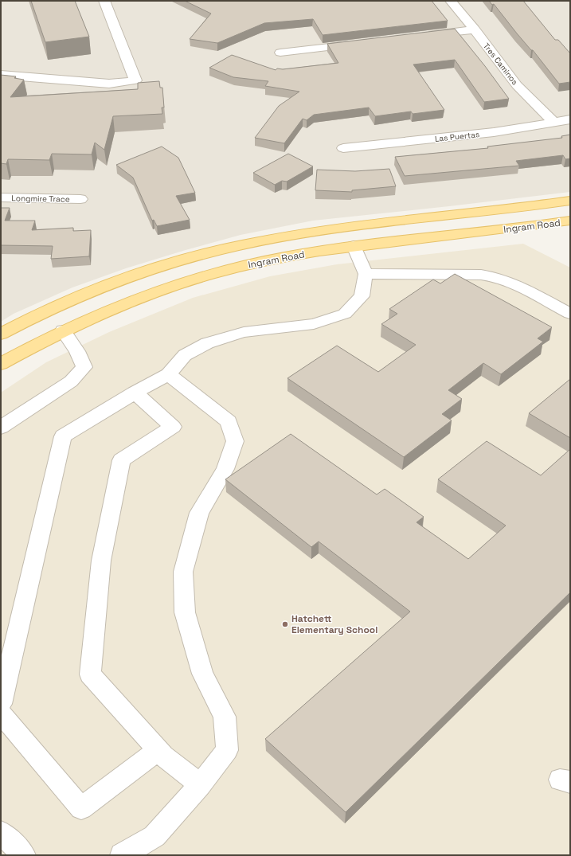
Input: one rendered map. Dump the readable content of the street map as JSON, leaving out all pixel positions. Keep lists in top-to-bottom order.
{
  "streets": {
    "main road": ["Ingram Road"],
    "street": ["Tres Caminos", "Las Puertas", "Longmire Trace"]
  },
  "crossings": [
    ["Tres Caminos", "Las Puertas"]
  ],
  "places": ["Hatchett Elementary School"]
}
